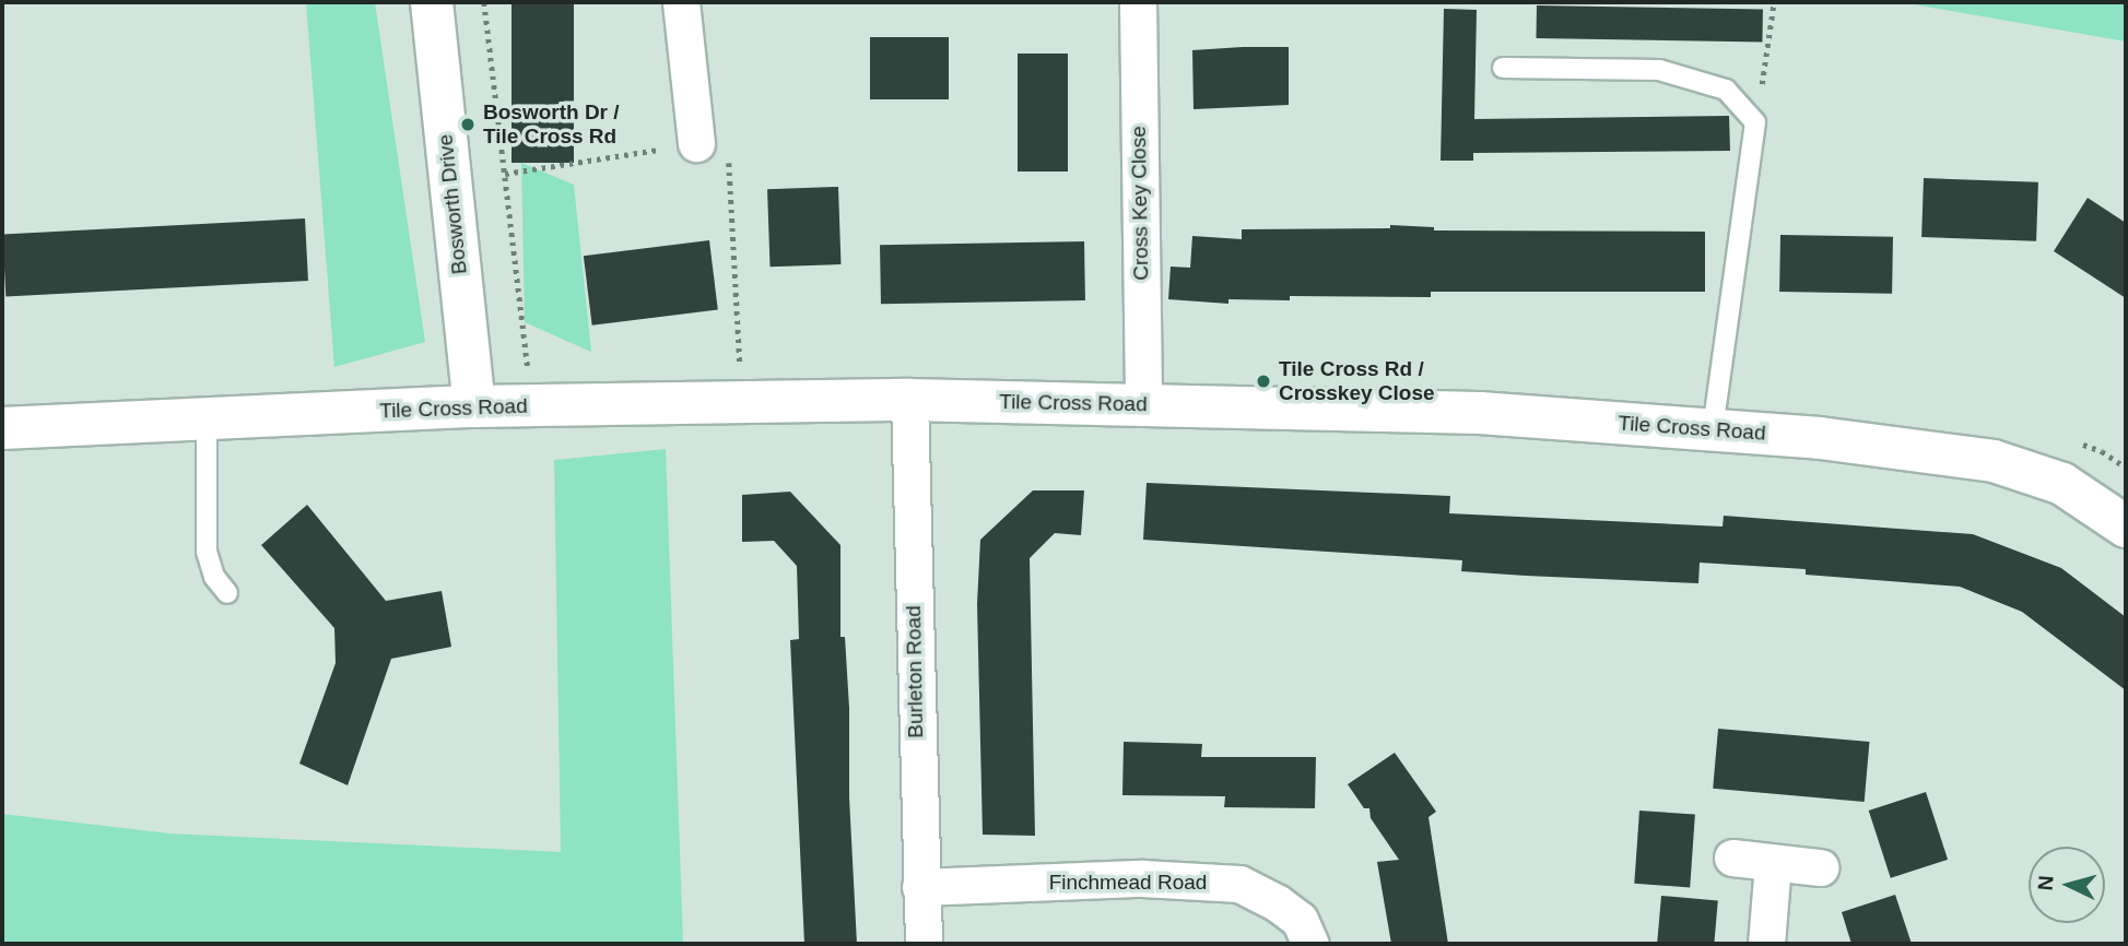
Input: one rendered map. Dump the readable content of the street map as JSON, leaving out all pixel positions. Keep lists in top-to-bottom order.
{
  "streets": {
    "street": [
      "Cross Key Close",
      "Bosworth Drive",
      "Tile Cross Road",
      "Burleton Road",
      "Finchmead Road"
    ]
  },
  "crossings": [
    ["Cross Key Close", "Tile Cross Road"],
    ["Bosworth Drive", "Tile Cross Road"],
    ["Tile Cross Road", "Burleton Road"],
    ["Burleton Road", "Finchmead Road"]
  ],
  "places": ["Bosworth Dr / Tile Cross Rd", "Tile Cross Rd / Crosskey Close"],
  "north": "left"
}
